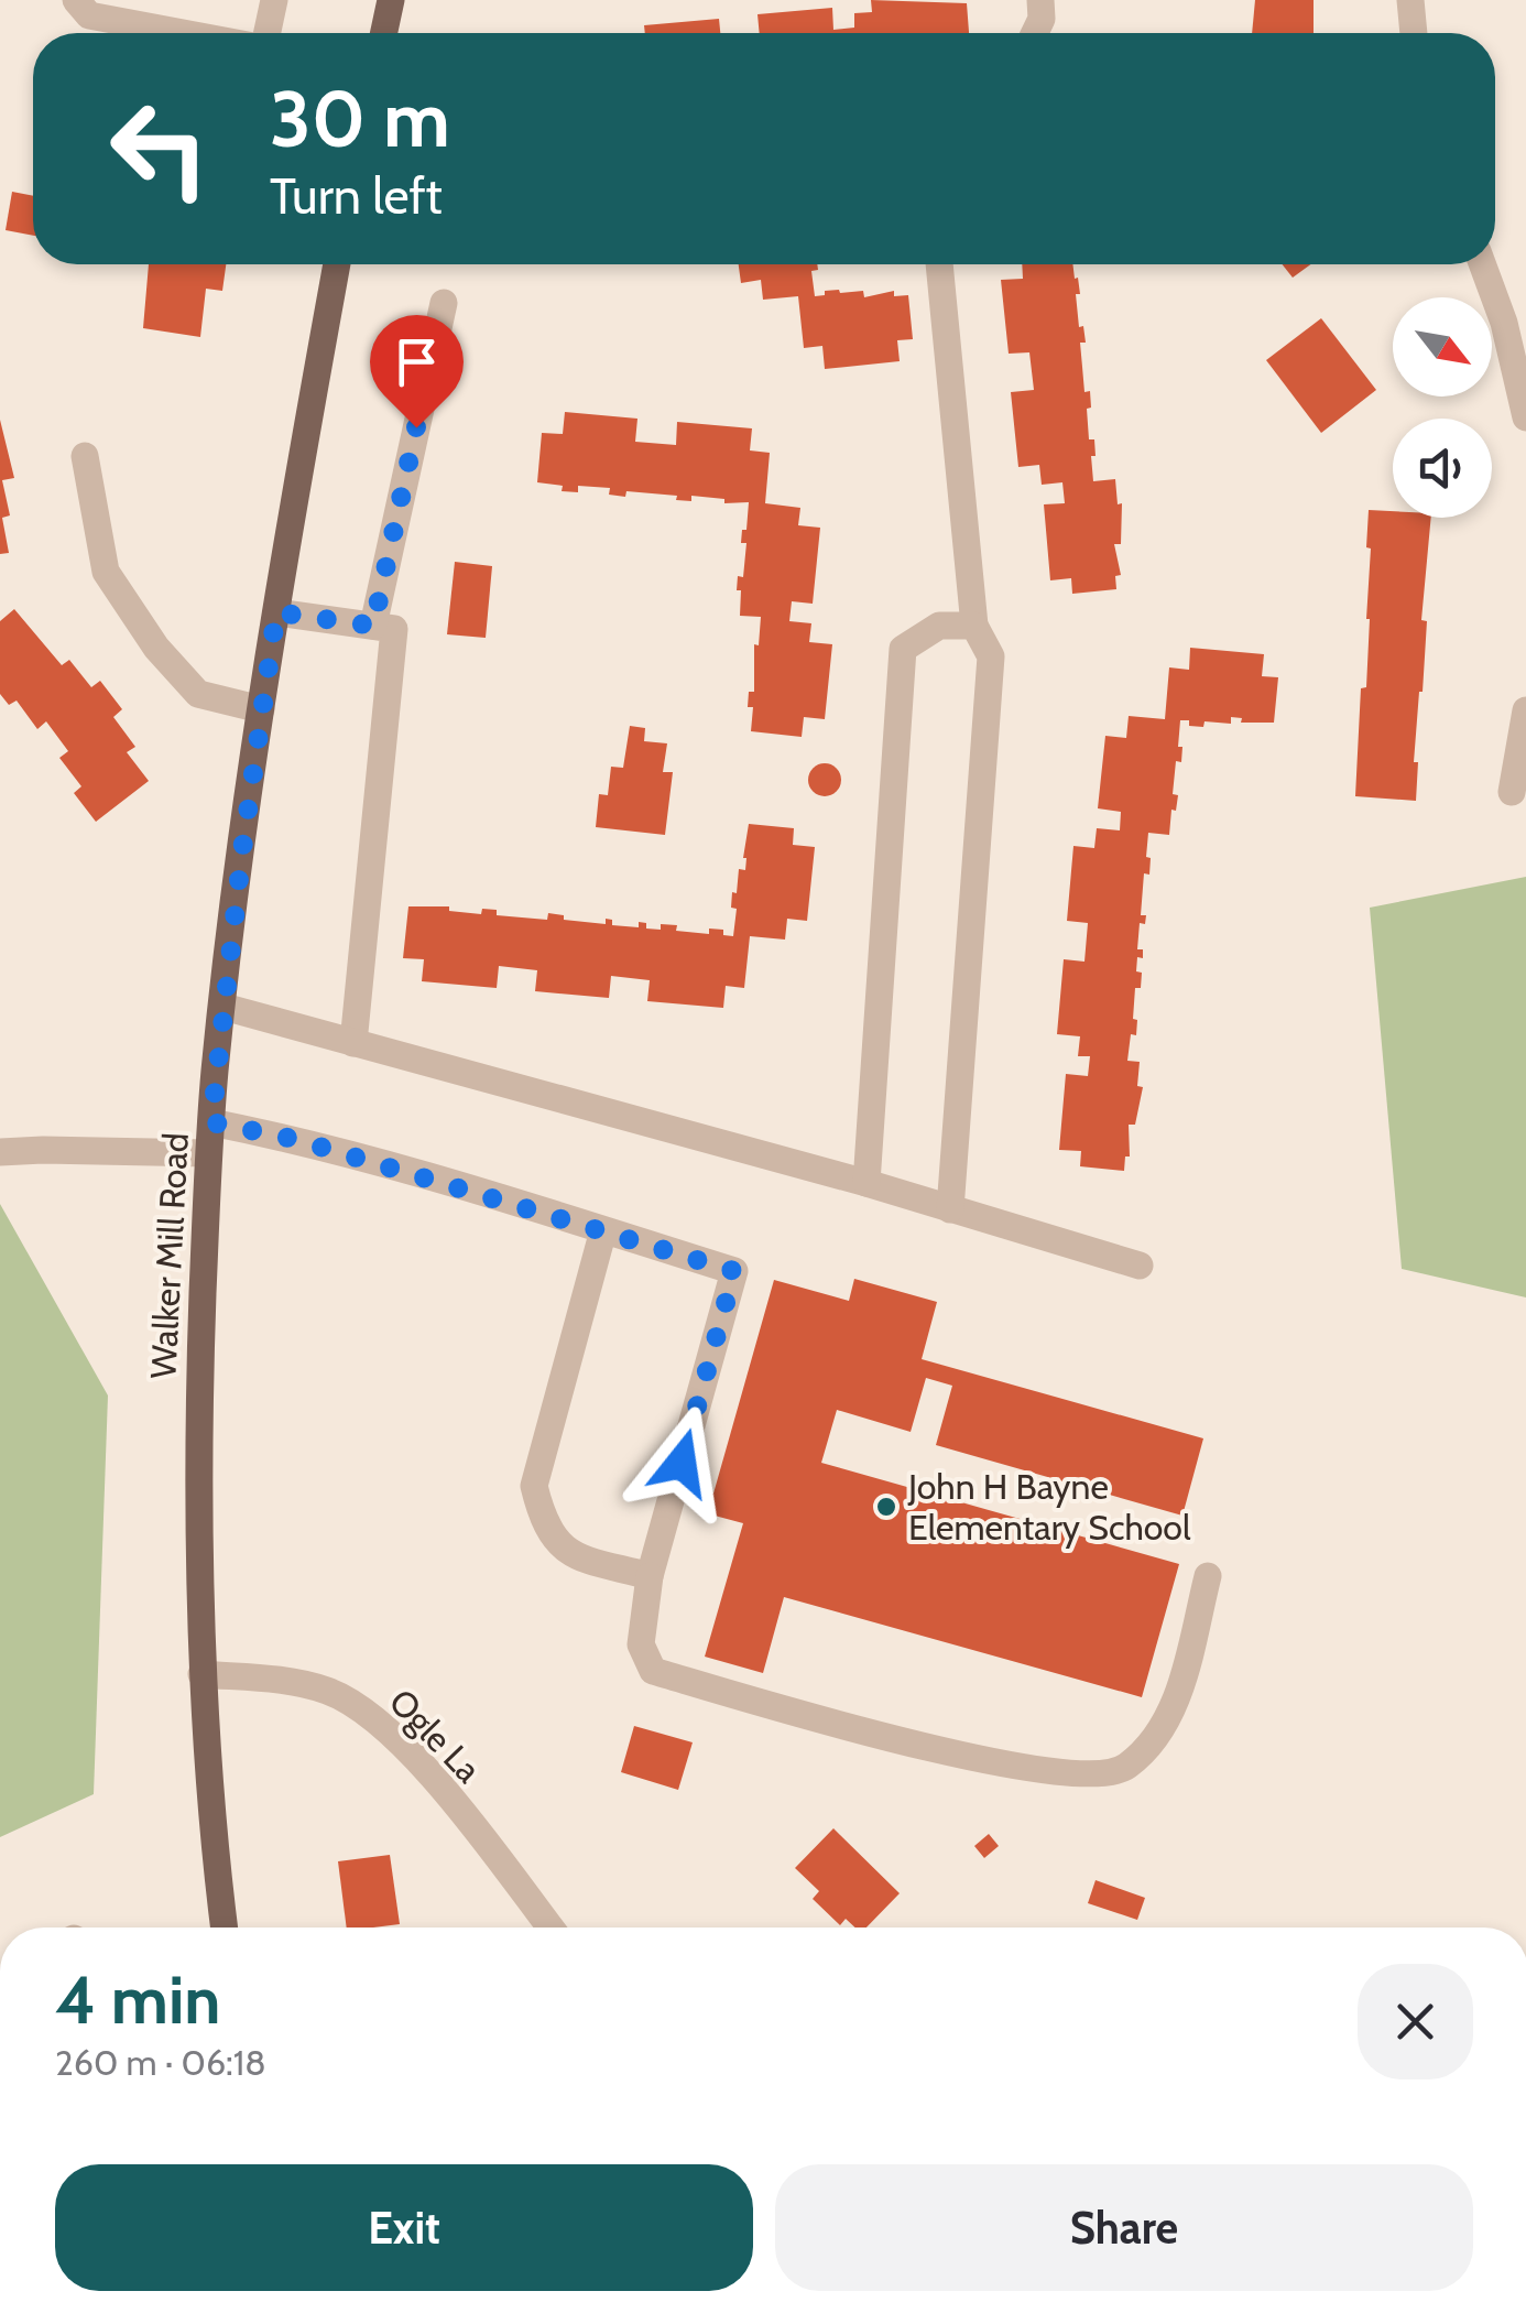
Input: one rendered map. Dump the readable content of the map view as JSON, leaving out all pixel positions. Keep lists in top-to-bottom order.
{
  "streets": {
    "main road": ["Walker Mill Road"],
    "street": ["Ogle La"]
  },
  "crossings": [
    ["Walker Mill Road", "Ogle La"]
  ],
  "places": ["John H Bayne Elementary School"],
  "north": "bottom right",
  "page": {
    "turn": ["30 m", "Turn left"],
    "heading": ["4 min", "260 m · 06:18"],
    "buttons": ["Exit", "Share"]
  }
}
